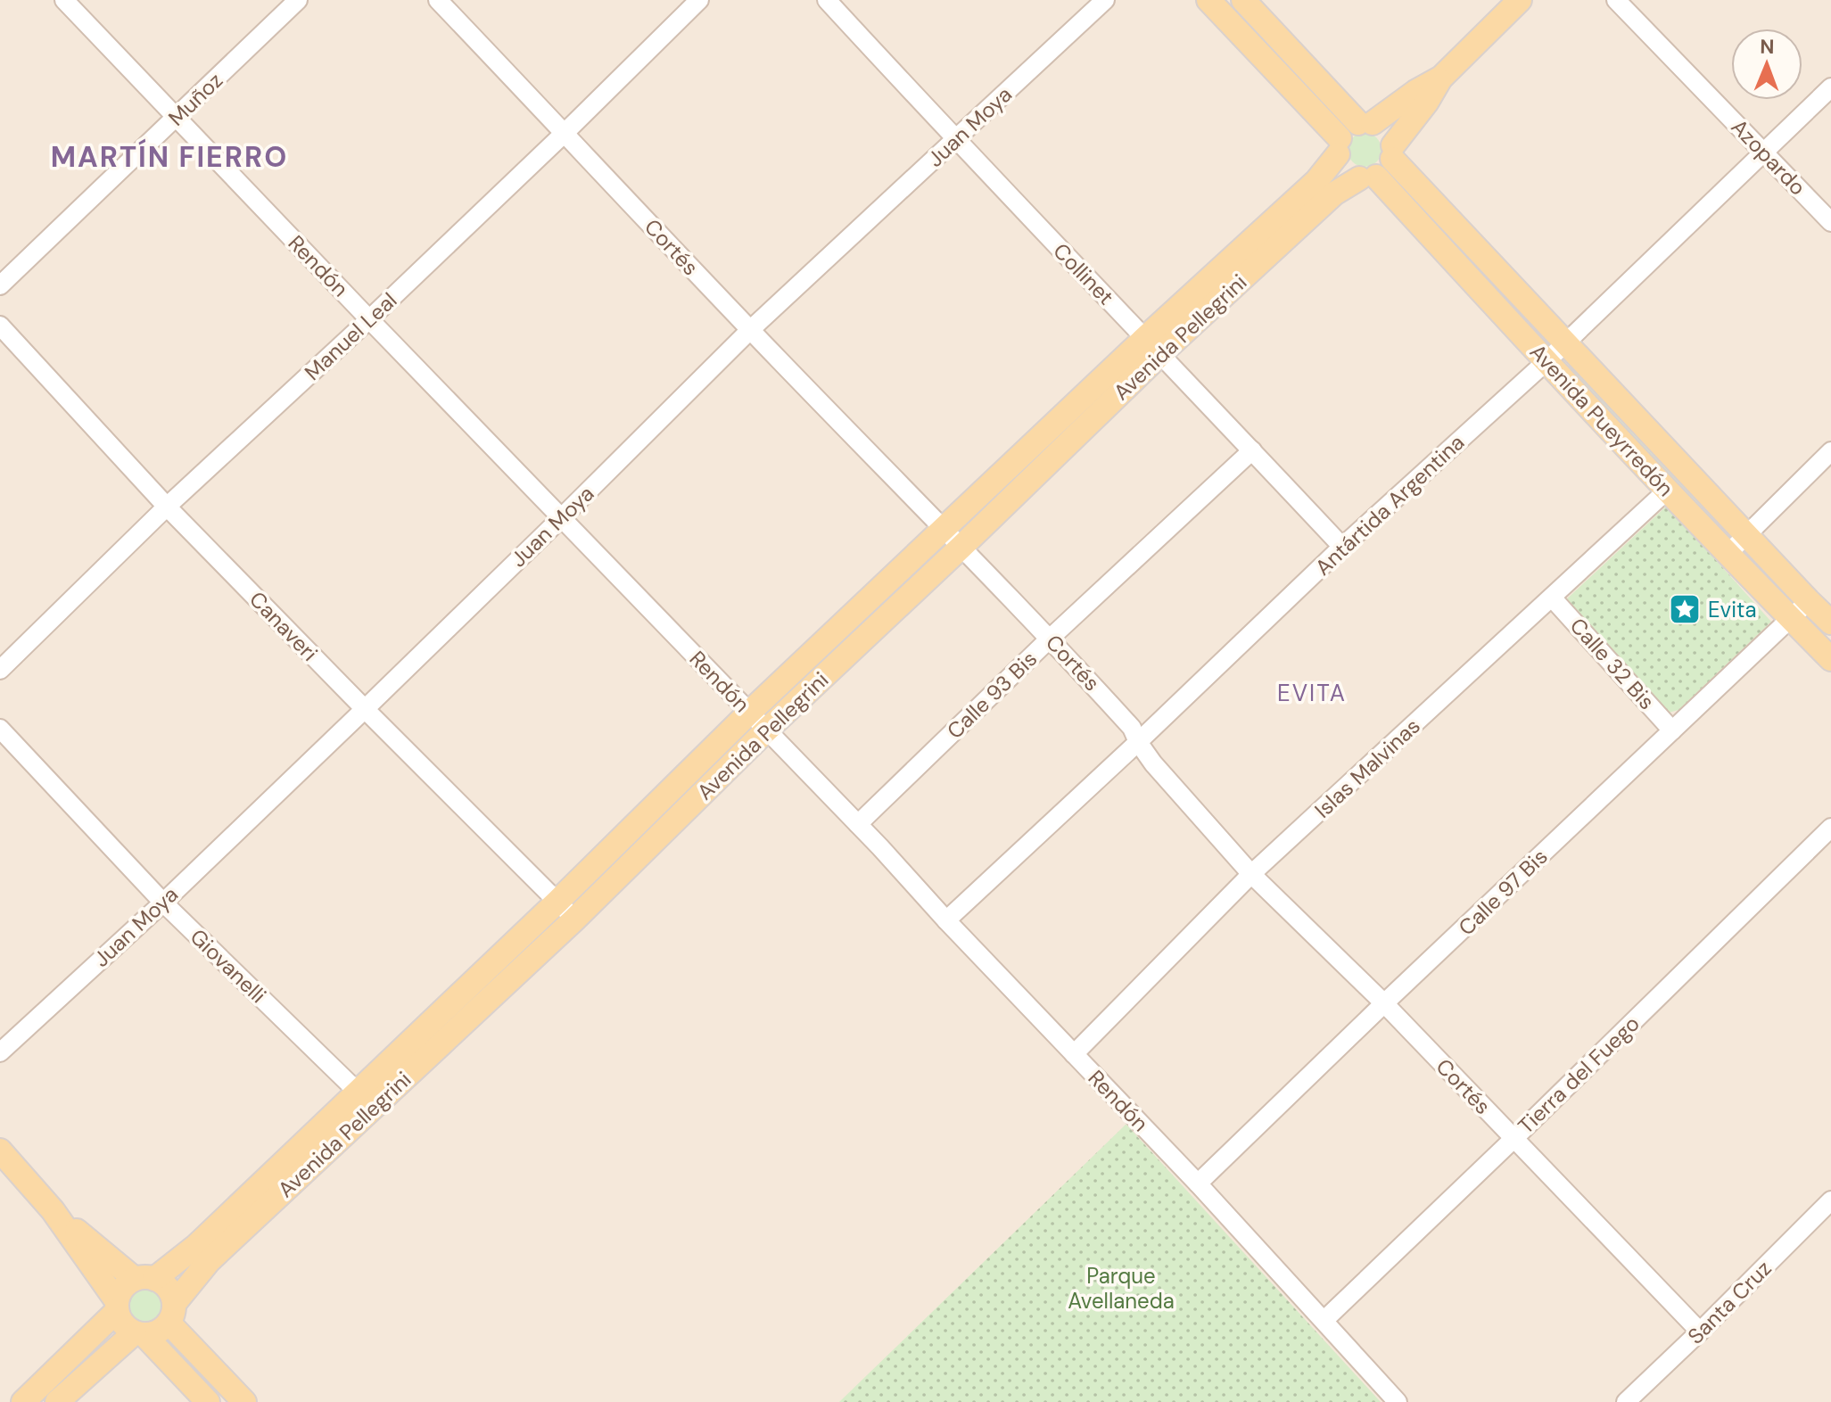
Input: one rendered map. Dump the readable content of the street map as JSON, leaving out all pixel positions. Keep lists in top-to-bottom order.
{
  "streets": {
    "main road": ["Avenida Pellegrini", "Avenida Pueyrredón"],
    "street": [
      "Muñoz",
      "Juan Moya",
      "Azopardo",
      "Cortés",
      "Rendón",
      "Collinet",
      "Manuel Leal",
      "Antártida Argentina",
      "Canaveri",
      "Calle 32 Bis",
      "Calle 93 Bis",
      "Islas Malvinas",
      "Calle 97 Bis",
      "Giovanelli",
      "Tierra del Fuego",
      "Santa Cruz"
    ]
  },
  "crossings": [
    ["Muñoz", "Rendón"],
    ["Juan Moya", "Cortés"],
    ["Juan Moya", "Rendón"],
    ["Juan Moya", "Collinet"],
    ["Juan Moya", "Canaveri"],
    ["Juan Moya", "Giovanelli"],
    ["Azopardo", "Antártida Argentina"],
    ["Cortés", "Manuel Leal"],
    ["Cortés", "Avenida Pellegrini"],
    ["Cortés", "Antártida Argentina"],
    ["Cortés", "Calle 93 Bis"],
    ["Cortés", "Islas Malvinas"],
    ["Cortés", "Calle 97 Bis"],
    ["Cortés", "Tierra del Fuego"],
    ["Cortés", "Santa Cruz"],
    ["Rendón", "Manuel Leal"],
    ["Rendón", "Avenida Pellegrini"],
    ["Rendón", "Antártida Argentina"],
    ["Rendón", "Calle 93 Bis"],
    ["Rendón", "Islas Malvinas"],
    ["Rendón", "Calle 97 Bis"],
    ["Rendón", "Tierra del Fuego"],
    ["Collinet", "Avenida Pellegrini"],
    ["Collinet", "Antártida Argentina"],
    ["Collinet", "Calle 93 Bis"],
    ["Manuel Leal", "Canaveri"],
    ["Avenida Pellegrini", "Avenida Pueyrredón"],
    ["Avenida Pellegrini", "Canaveri"],
    ["Avenida Pellegrini", "Giovanelli"],
    ["Avenida Pueyrredón", "Antártida Argentina"],
    ["Avenida Pueyrredón", "Islas Malvinas"],
    ["Avenida Pueyrredón", "Calle 97 Bis"],
    ["Calle 32 Bis", "Islas Malvinas"],
    ["Calle 32 Bis", "Calle 97 Bis"]
  ],
  "districts": ["MARTÍN FIERRO", "EVITA"],
  "parks": ["Parque Avellaneda"],
  "places": {
    "place": ["Evita"]
  },
  "north": "top"
}
